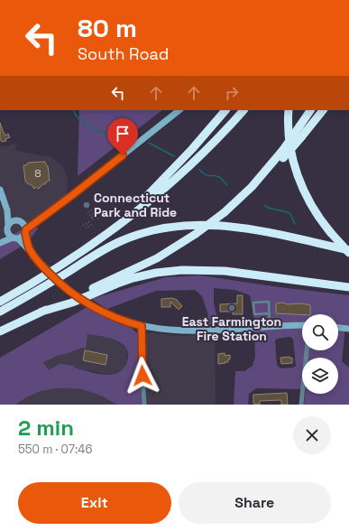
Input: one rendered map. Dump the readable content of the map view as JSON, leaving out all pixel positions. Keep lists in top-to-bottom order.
{
  "places": ["Connecticut Park and Ride", "East Farmington Fire Station"],
  "house_numbers": ["8"],
  "page": {
    "turn": ["80 m", "South Road"],
    "heading": ["2 min", "550 m · 07:46"],
    "buttons": ["Exit", "Share"]
  }
}
